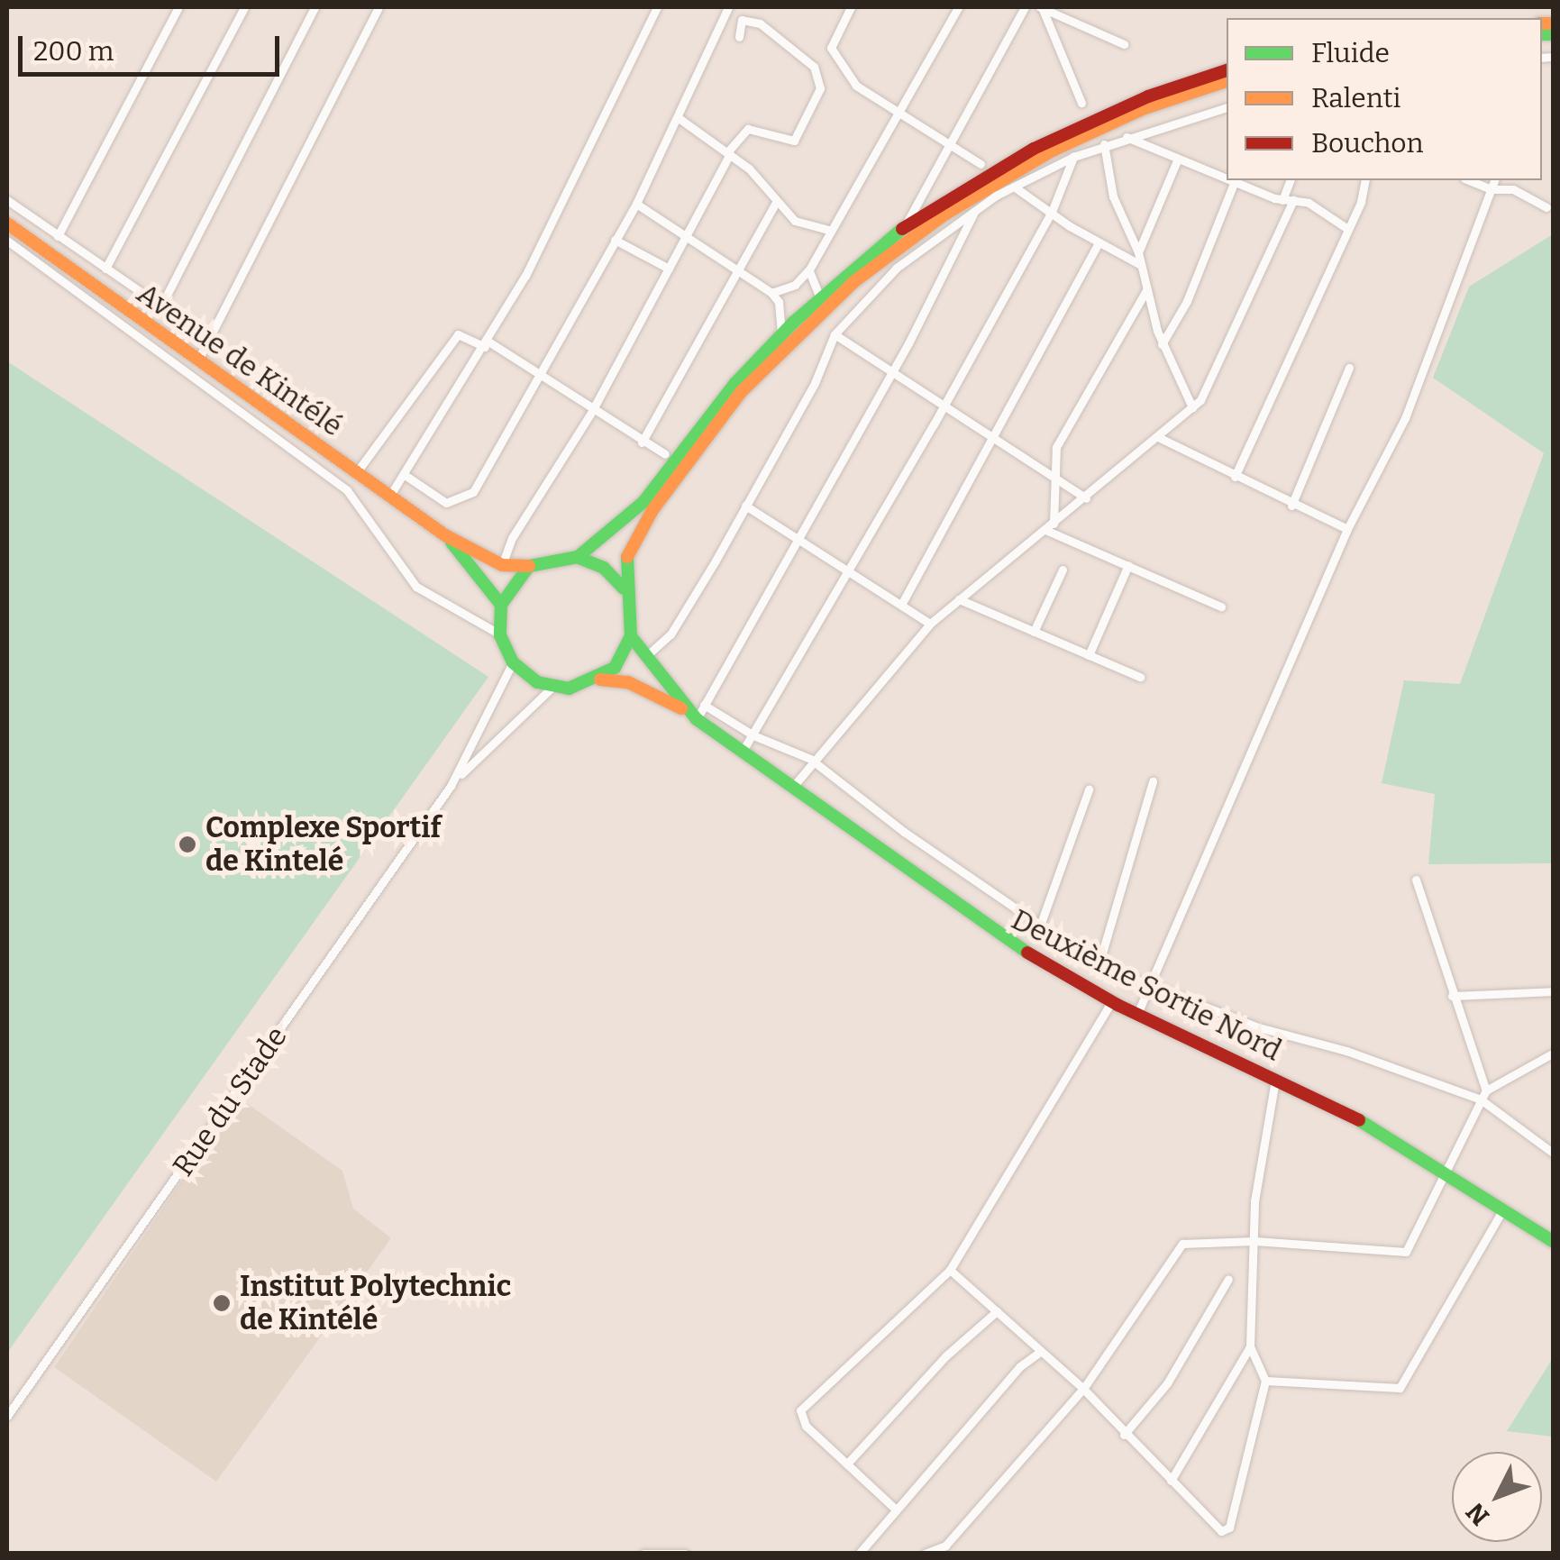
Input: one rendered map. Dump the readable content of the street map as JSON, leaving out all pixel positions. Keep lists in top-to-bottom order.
{
  "streets": {
    "main road": ["Avenue de Kintélé", "Deuxième Sortie Nord"],
    "street": ["Rue du Stade"]
  },
  "crossings": [
    ["Avenue de Kintélé", "Deuxième Sortie Nord"],
    ["Avenue de Kintélé", "Rue du Stade"],
    ["Deuxième Sortie Nord", "Rue du Stade"]
  ],
  "places": ["Complexe Sportif de Kintelé", "Institut Polytechnic de Kintélé"],
  "legend": ["Fluide", "Ralenti", "Bouchon"],
  "scale_bar": "200 m",
  "north": "bottom left"
}
